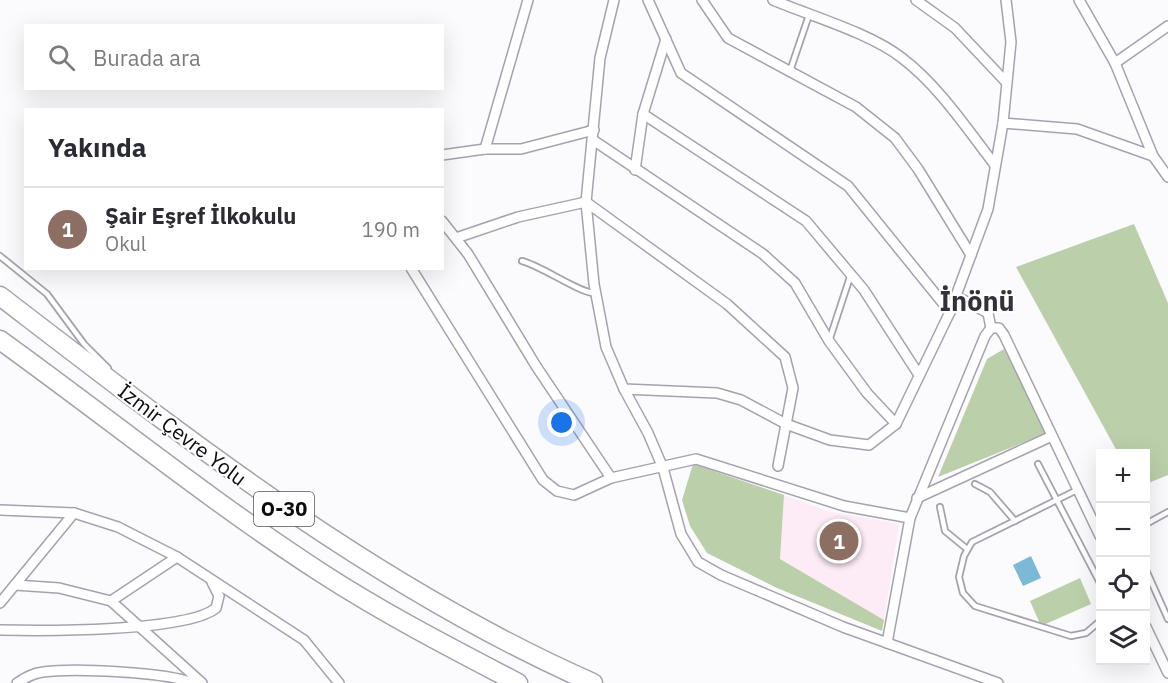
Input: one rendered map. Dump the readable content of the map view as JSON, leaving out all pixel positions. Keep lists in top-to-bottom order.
{
  "streets": {
    "highway": ["İzmir Çevre Yolu", "O-30"]
  },
  "districts": ["İnönü"],
  "page": {
    "search": "Burada ara",
    "heading": "Yakında",
    "list": [
      {
        "mark": "1",
        "name": "Şair Eşref İlkokulu",
        "note": "Okul",
        "value": "190 m"
      }
    ],
    "map_buttons": ["+", "−"],
    "pins": "1"
  }
}
